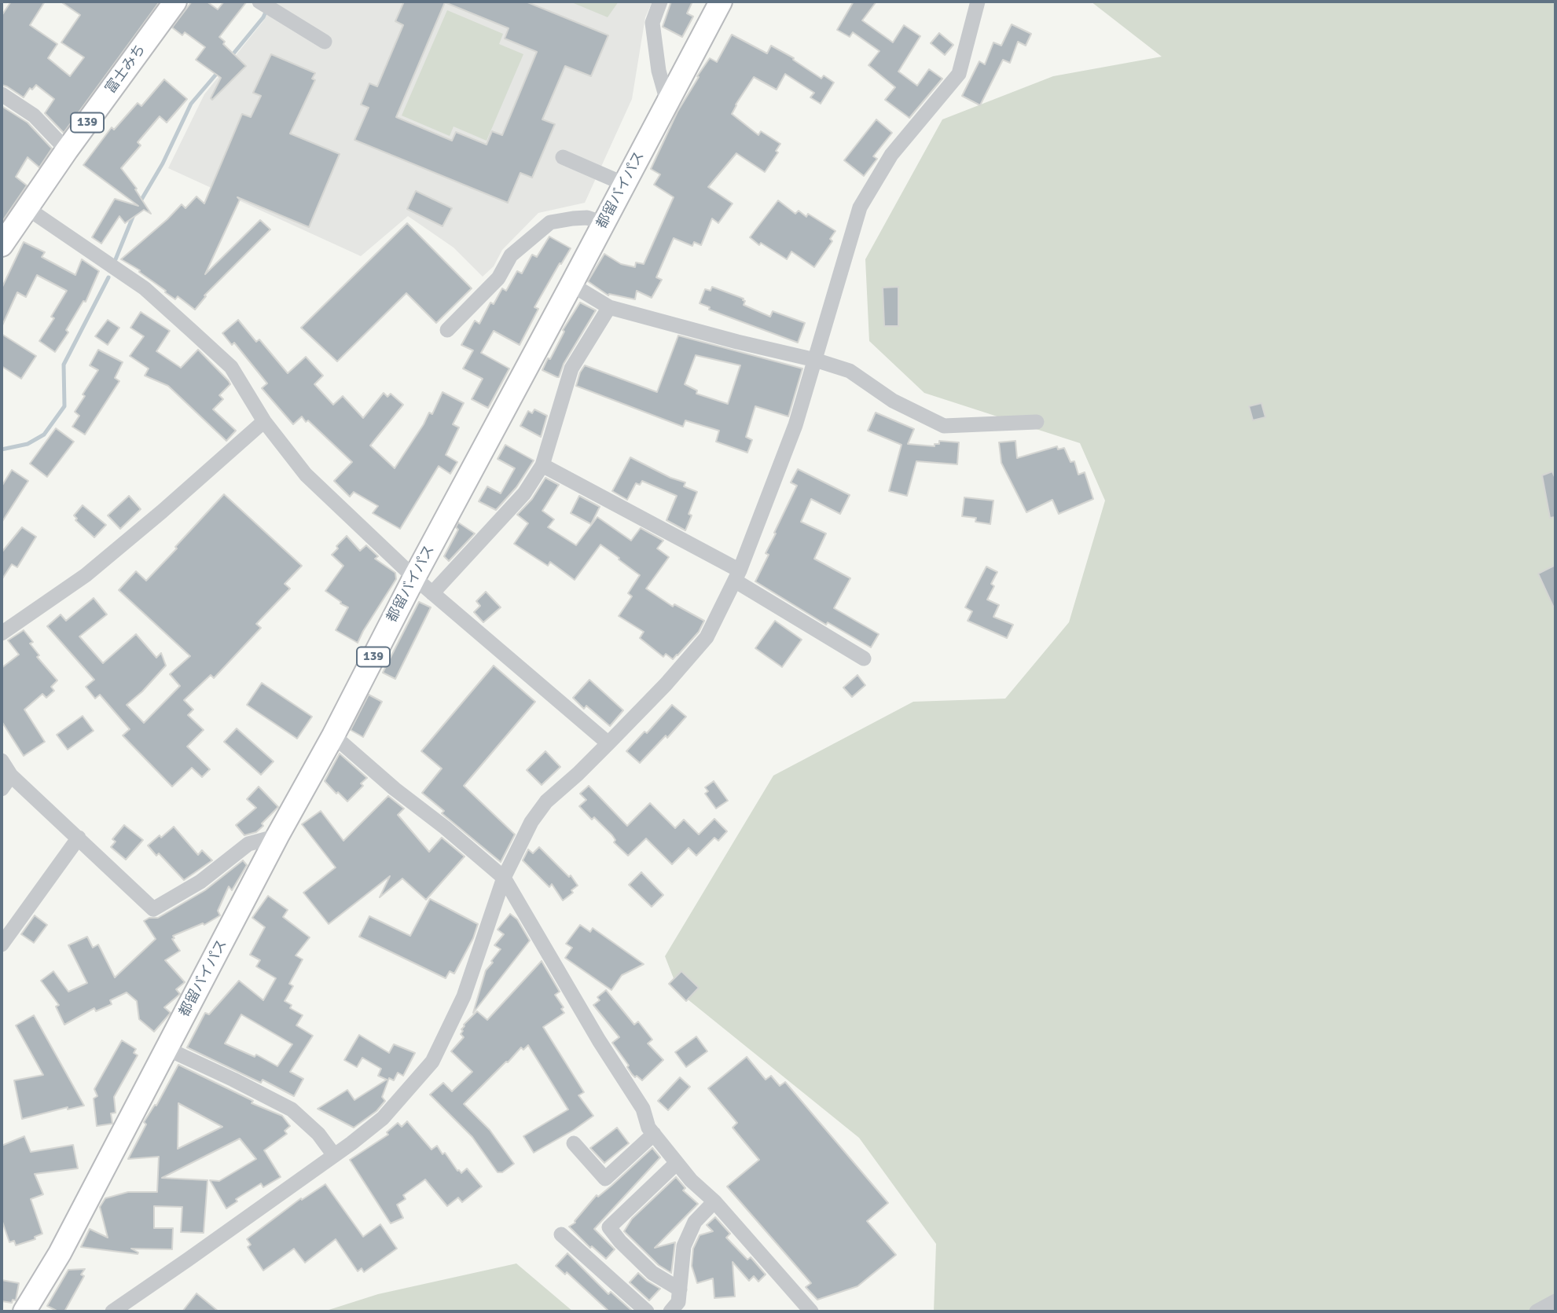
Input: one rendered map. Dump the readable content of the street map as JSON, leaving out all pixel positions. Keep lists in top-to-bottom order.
{
  "streets": {
    "highway": ["富士みち", "139", "都留バイパス"]
  }
}
